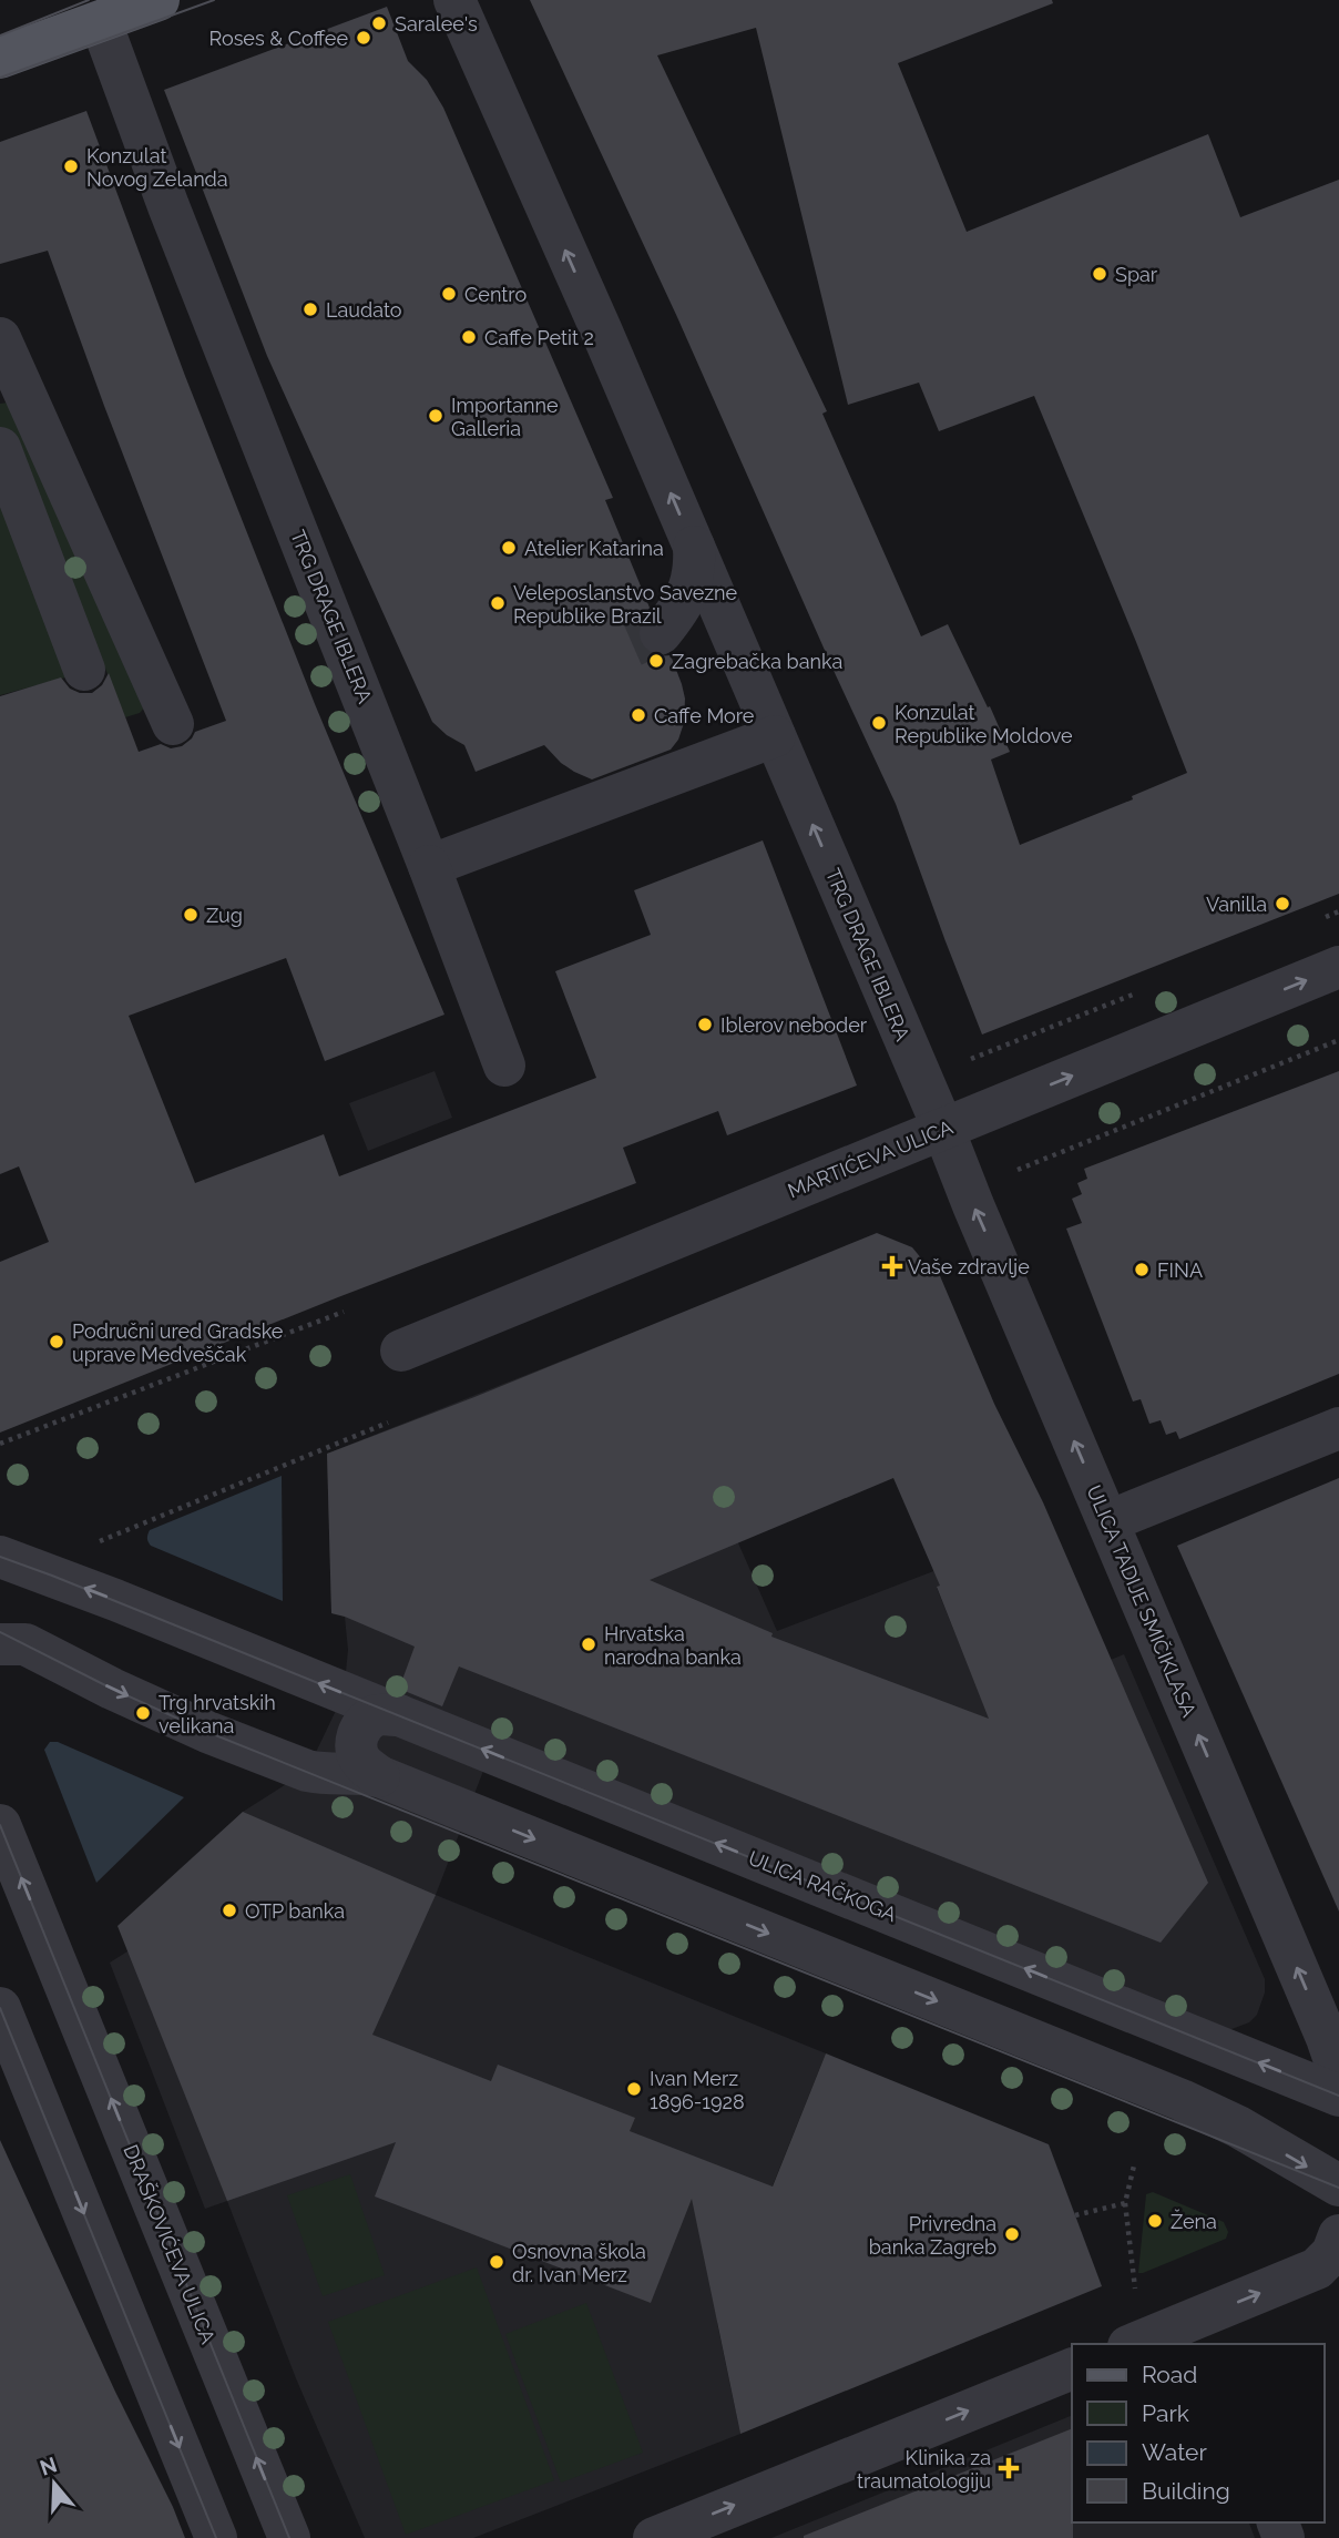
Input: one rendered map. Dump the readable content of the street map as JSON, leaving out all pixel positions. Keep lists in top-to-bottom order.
{
  "streets": {
    "street": [
      "TRG DRAGE IBLERA",
      "MARTIĆEVA ULICA",
      "ULICA TADIJE SMIČIKLASA",
      "ULICA RAČKOGA",
      "DRAŠKOVIĆEVA ULICA"
    ]
  },
  "crossings": [
    ["TRG DRAGE IBLERA", "MARTIĆEVA ULICA"],
    ["TRG DRAGE IBLERA", "ULICA TADIJE SMIČIKLASA"],
    ["MARTIĆEVA ULICA", "ULICA TADIJE SMIČIKLASA"]
  ],
  "one_way": ["MARTIĆEVA ULICA", "ULICA TADIJE SMIČIKLASA"],
  "places": {
    "other": [
      "Saralee's",
      "Roses & Coffee",
      "Konzulat Novog Zelanda",
      "Spar",
      "Centro",
      "Laudato",
      "Caffe Petit 2",
      "Importanne Galleria",
      "Atelier Katarina",
      "Veleposlanstvo Savezne Republike Brazil",
      "Zagrebačka banka",
      "Caffe More",
      "Konzulat Republike Moldove",
      "Vanilla",
      "Zug",
      "Iblerov neboder",
      "FINA",
      "Područni ured Gradske uprave Medveščak",
      "Hrvatska narodna banka",
      "Trg hrvatskih velikana",
      "OTP banka",
      "Ivan Merz 1896-1928",
      "Žena",
      "Privredna banka Zagreb",
      "Osnovna škola dr. Ivan Merz"
    ],
    "health": ["Vaše zdravlje", "Klinika za traumatologiju"]
  },
  "legend": [
    "Road",
    "Park",
    "Water",
    "Building"
  ],
  "north": "top"
}
